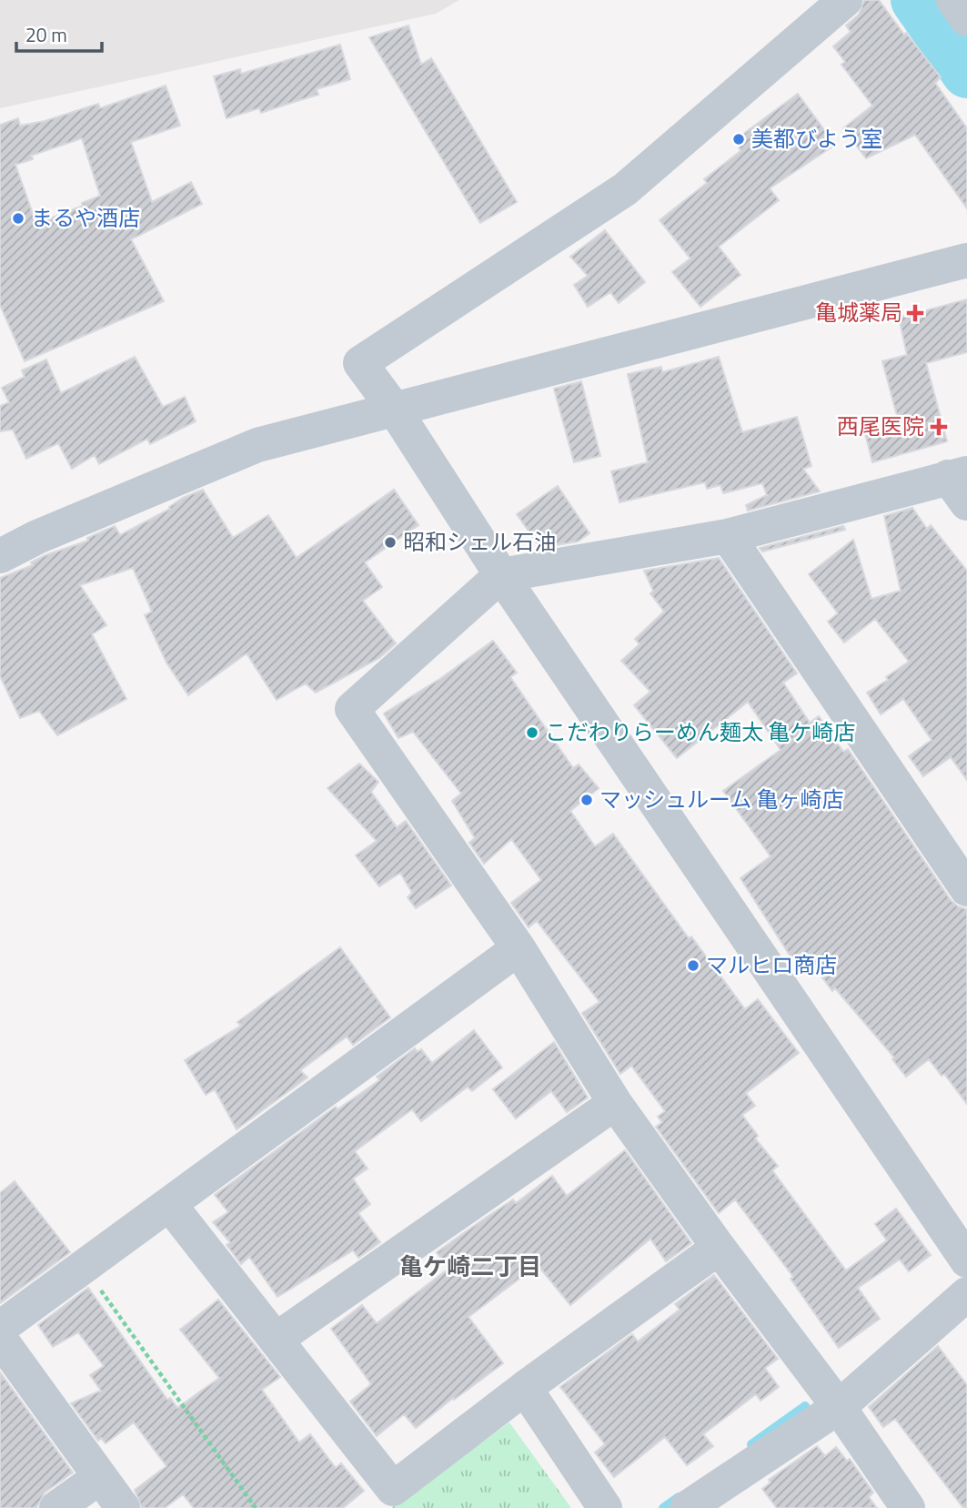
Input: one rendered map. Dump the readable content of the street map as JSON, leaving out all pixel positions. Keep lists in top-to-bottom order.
{
  "districts": ["亀ケ崎二丁目"],
  "places": {
    "other": [
      "美都びよう室",
      "まるや酒店",
      "昭和シェル石油",
      "こだわりらーめん麺太 亀ケ崎店",
      "マッシュルーム 亀ヶ崎店",
      "マルヒロ商店"
    ],
    "health": ["亀城薬局", "西尾医院"]
  },
  "scale_bar": "20 m"
}
